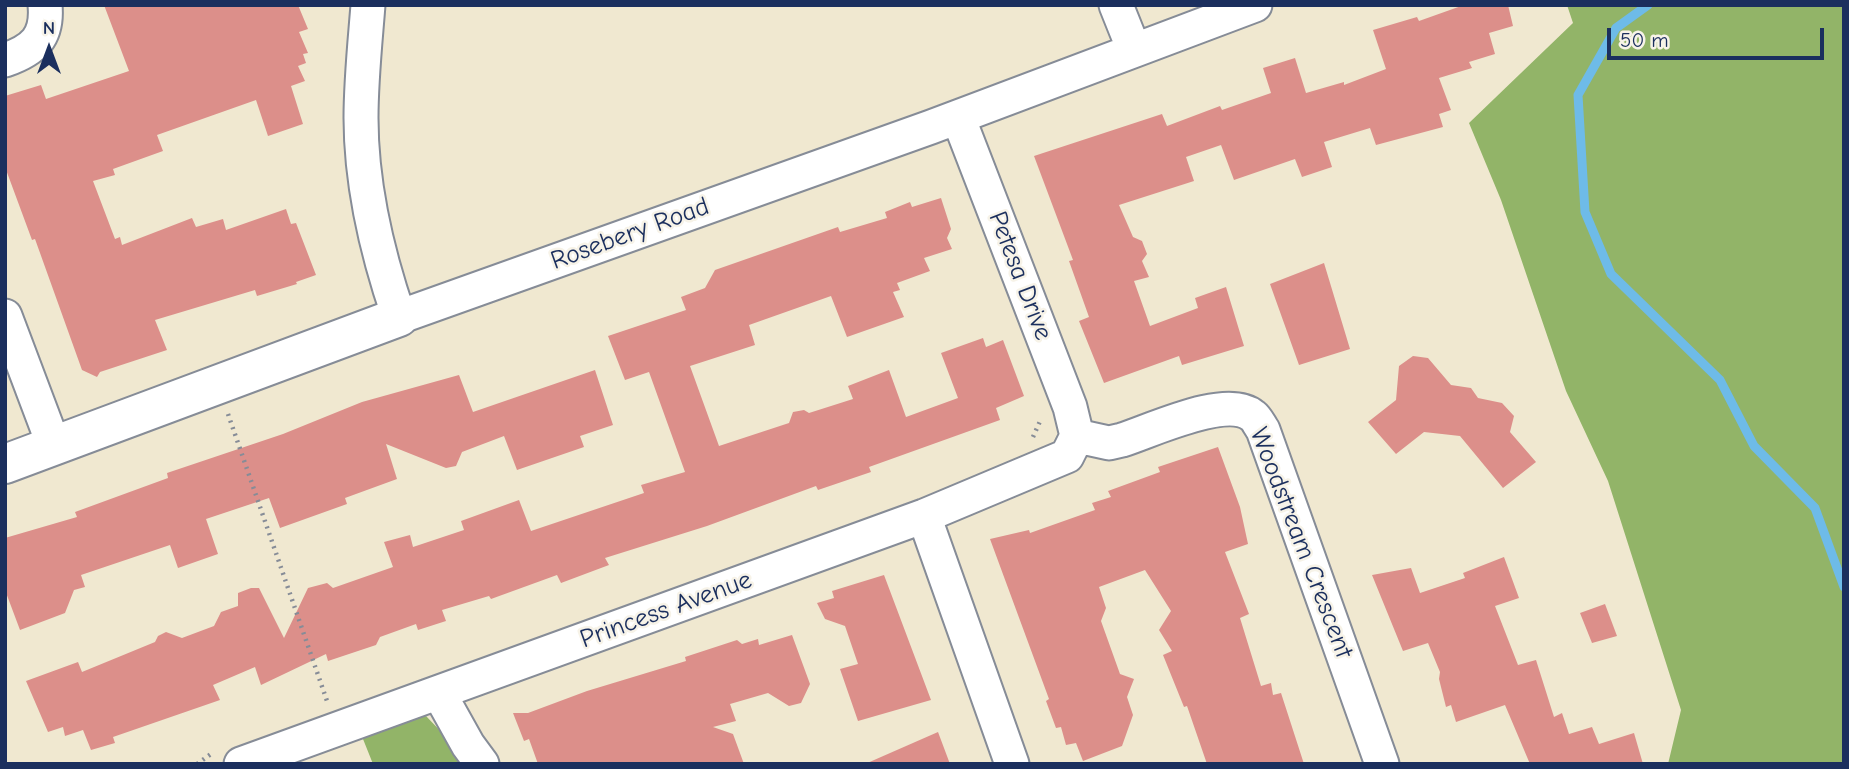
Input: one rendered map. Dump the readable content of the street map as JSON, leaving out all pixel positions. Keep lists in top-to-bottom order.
{
  "streets": {
    "street": [
      "Rosebery Road",
      "Petesa Drive",
      "Woodstream Crescent",
      "Princess Avenue"
    ]
  },
  "crossings": [
    ["Rosebery Road", "Petesa Drive"],
    ["Petesa Drive", "Woodstream Crescent"],
    ["Petesa Drive", "Princess Avenue"],
    ["Woodstream Crescent", "Princess Avenue"]
  ],
  "scale_bar": "50 m",
  "north": "top"
}
